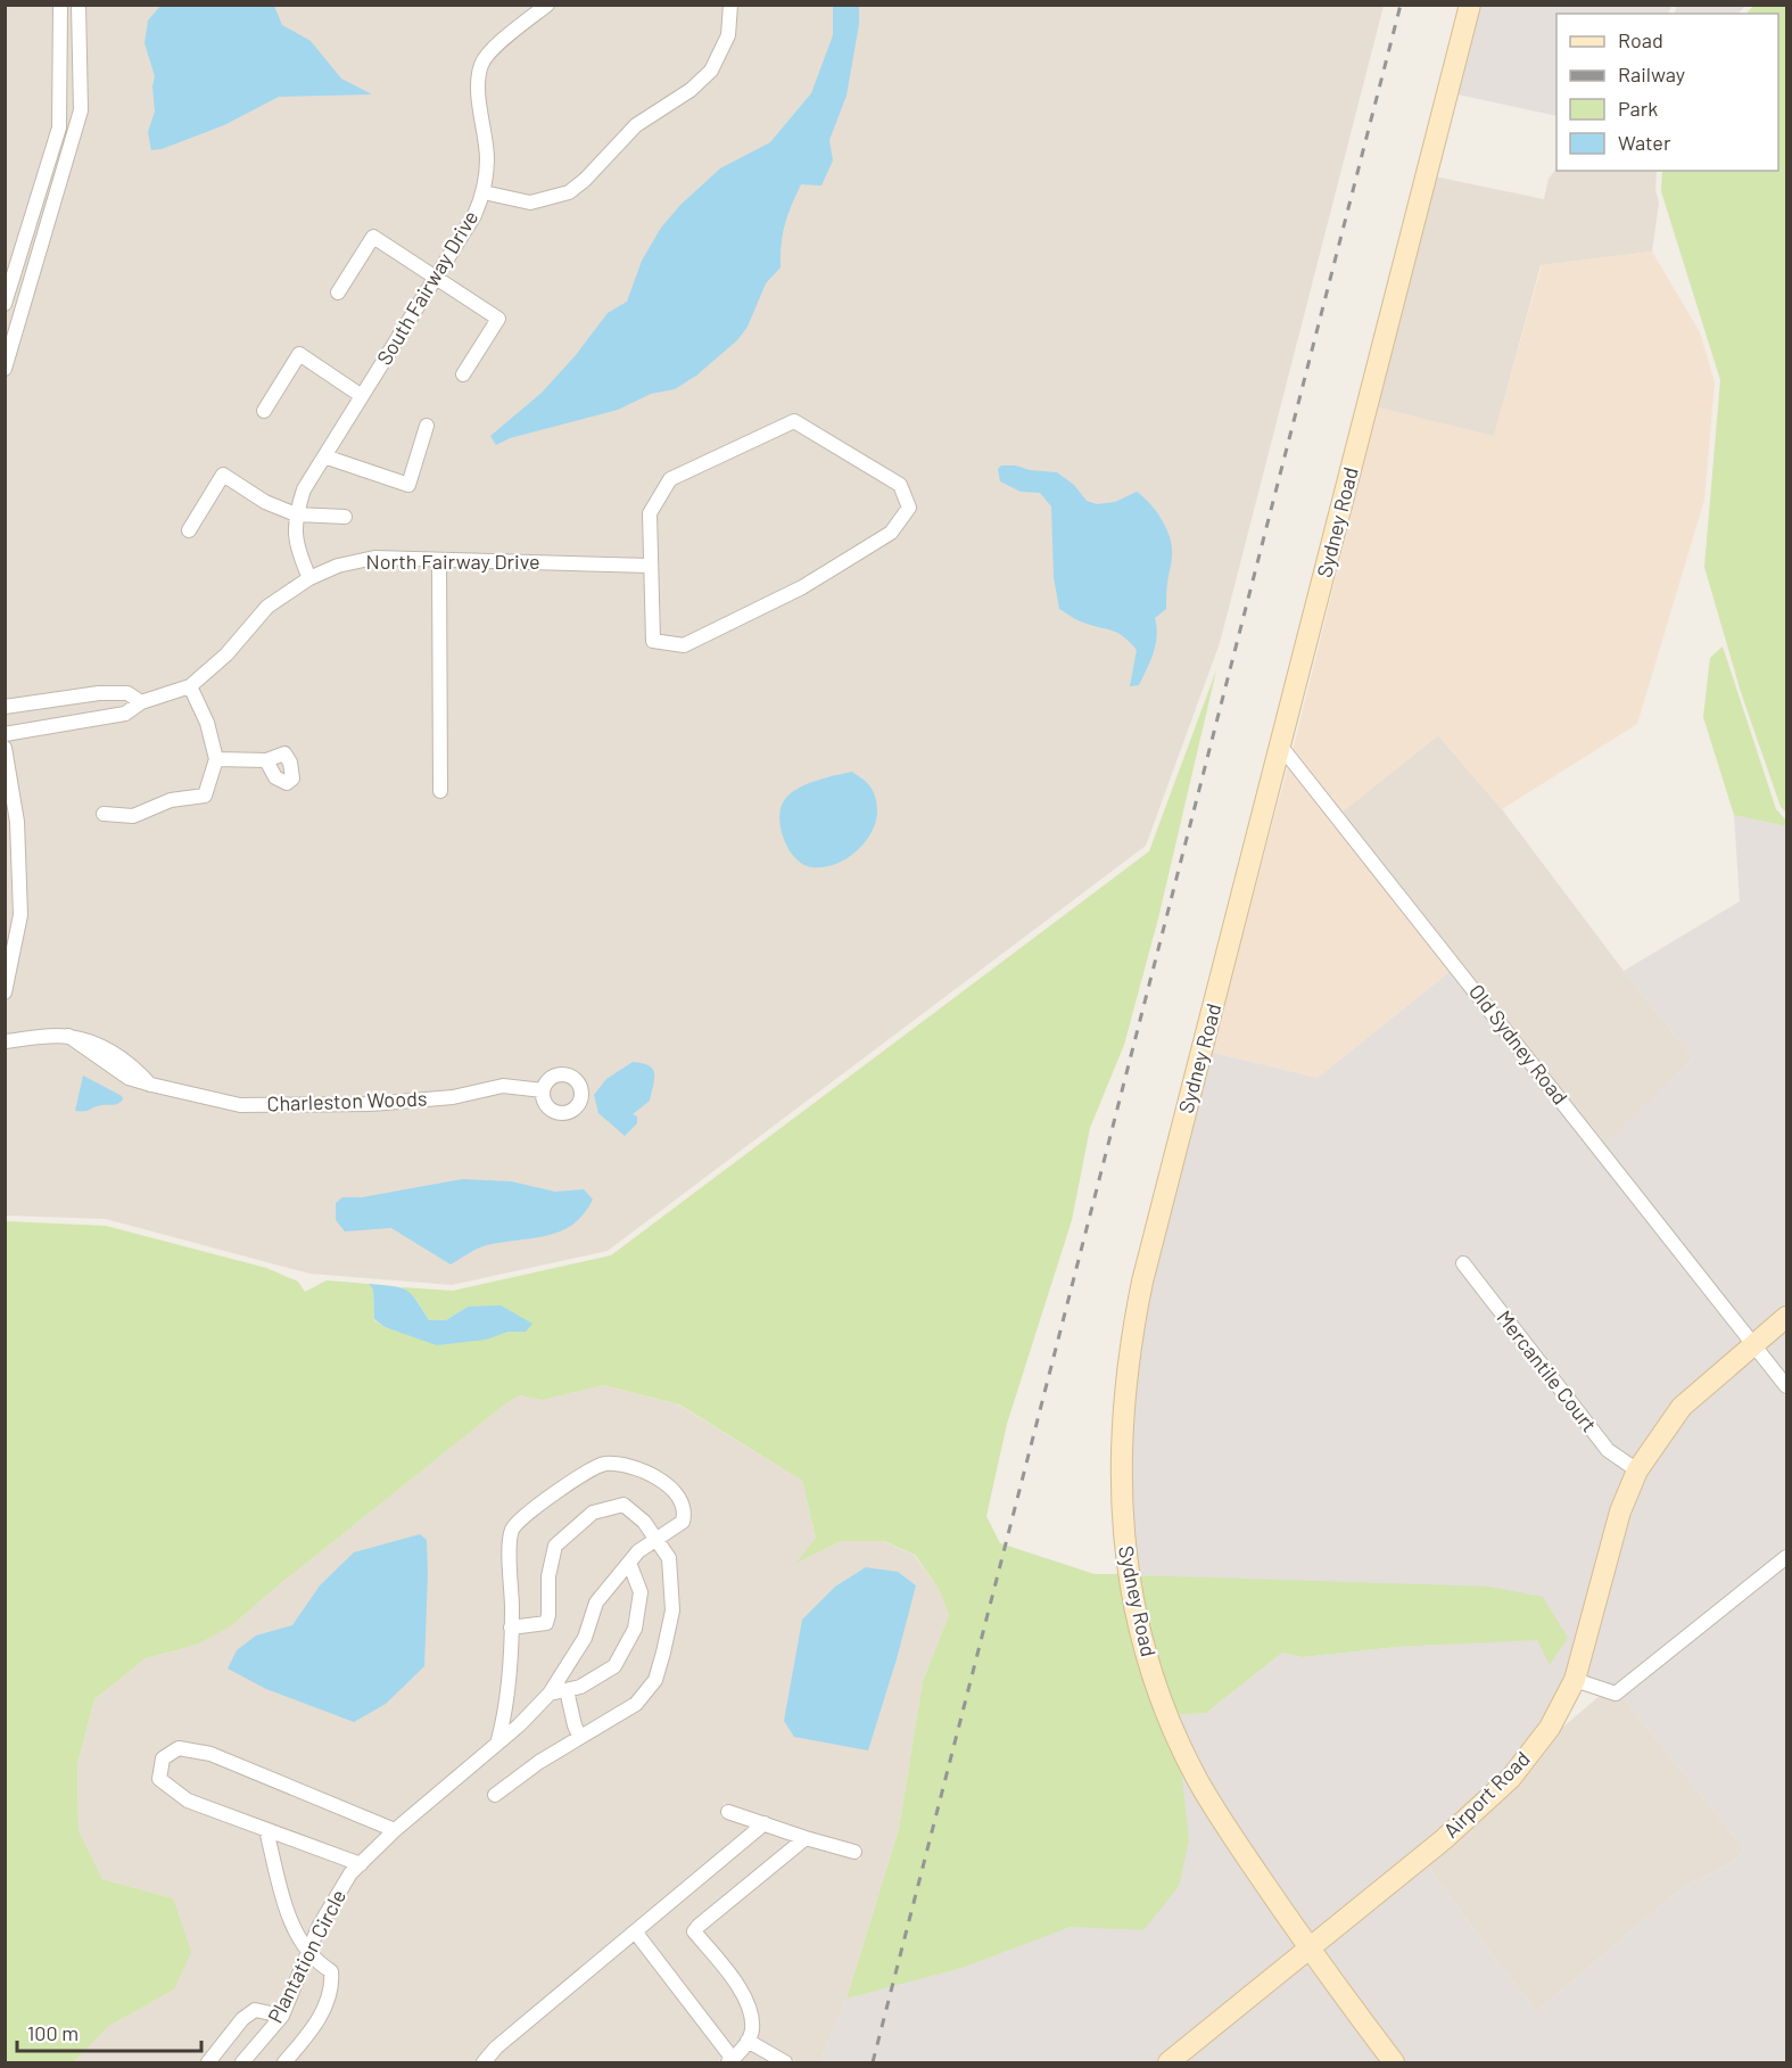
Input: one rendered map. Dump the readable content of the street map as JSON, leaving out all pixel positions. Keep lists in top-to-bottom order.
{
  "streets": {
    "street": [
      "South Fairway Drive",
      "Sydney Road",
      "North Fairway Drive",
      "Old Sydney Road",
      "Charleston Woods",
      "Mercantile Court",
      "Airport Road",
      "Plantation Circle"
    ]
  },
  "crossings": [
    ["South Fairway Drive", "North Fairway Drive"],
    ["Sydney Road", "Old Sydney Road"],
    ["Sydney Road", "Airport Road"],
    ["Old Sydney Road", "Airport Road"],
    ["Mercantile Court", "Airport Road"]
  ],
  "legend": [
    "Road",
    "Railway",
    "Park",
    "Water"
  ],
  "scale_bar": "100 m"
}
